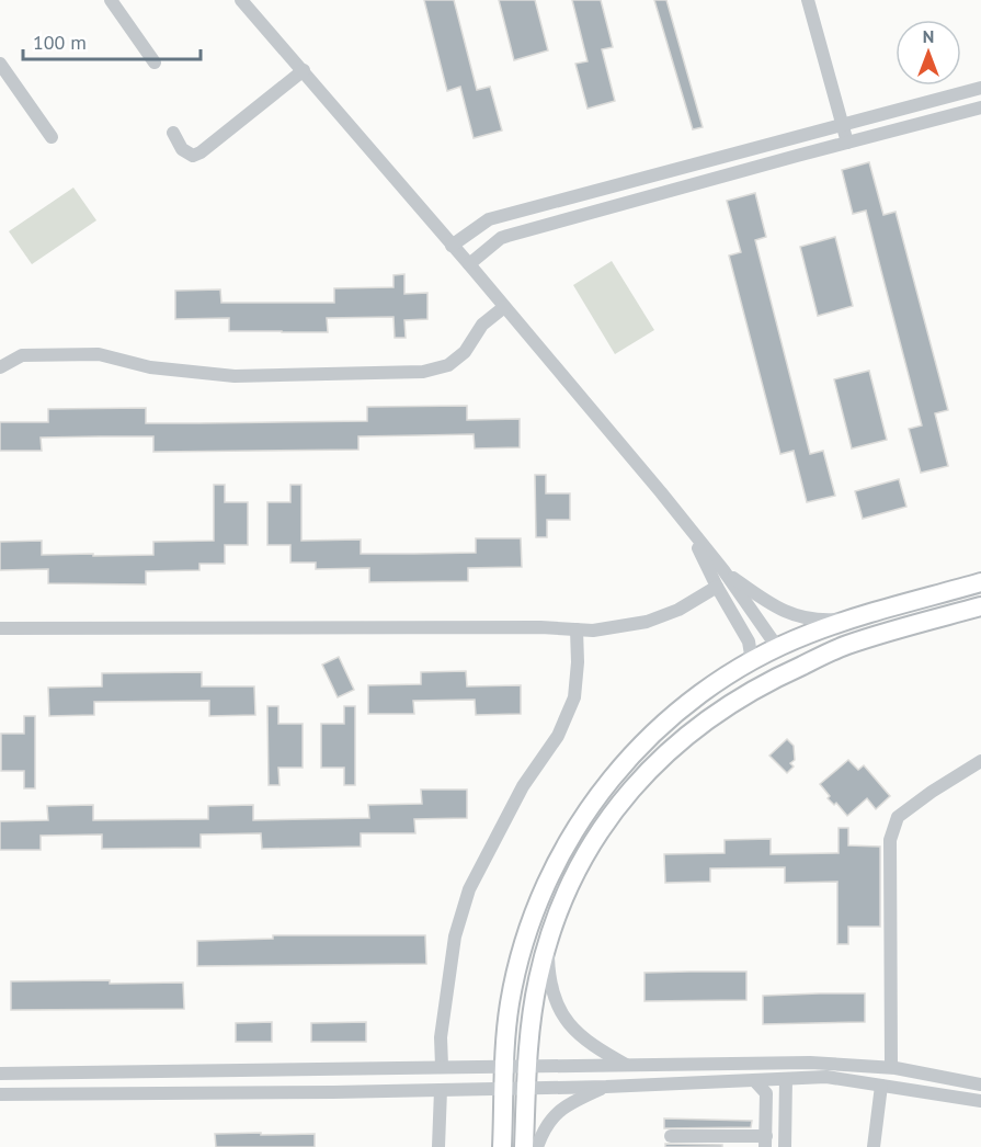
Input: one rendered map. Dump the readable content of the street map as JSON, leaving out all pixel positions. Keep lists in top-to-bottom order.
{
  "scale_bar": "100 m",
  "north": "top"
}
